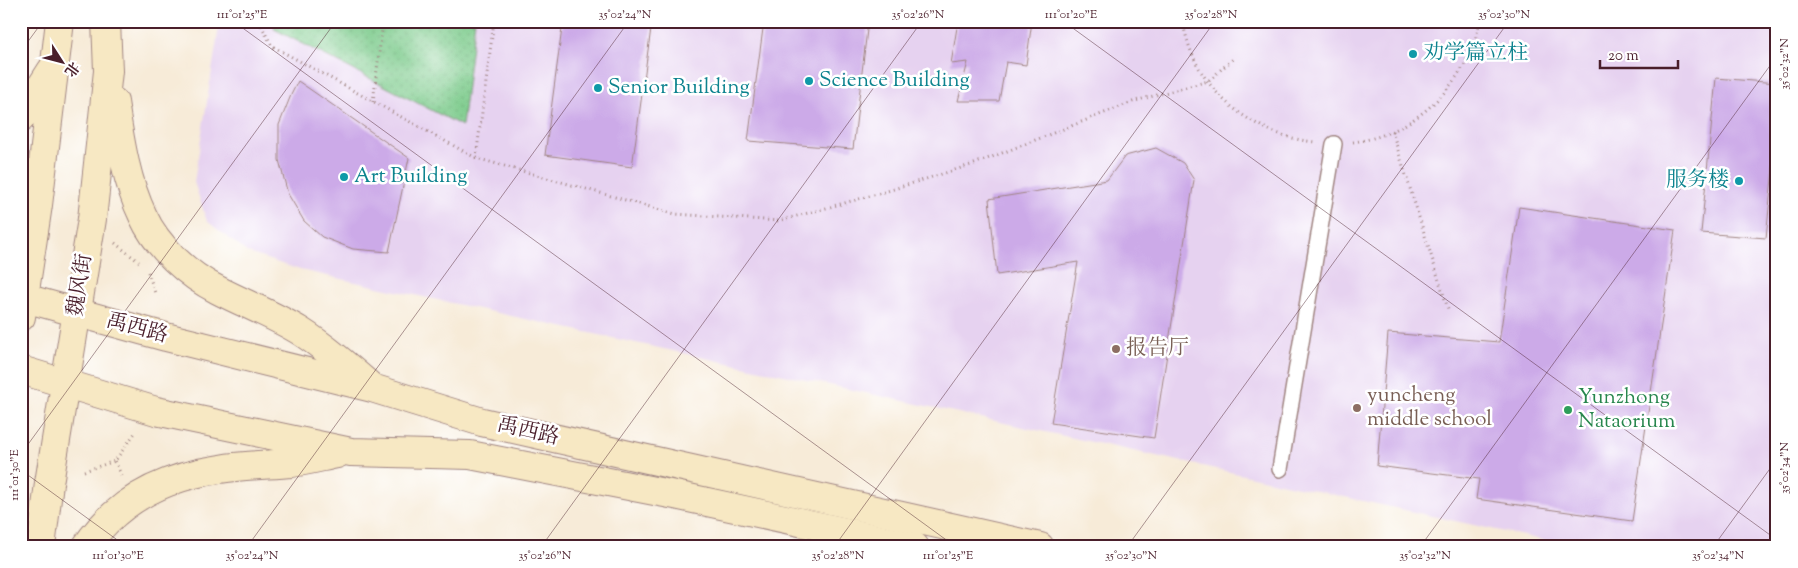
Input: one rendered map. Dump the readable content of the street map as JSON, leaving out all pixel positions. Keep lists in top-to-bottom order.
{
  "streets": {
    "main road": ["魏风街", "禹西路"]
  },
  "crossings": [
    ["魏风街", "禹西路"]
  ],
  "places": [
    "劝学篇立柱",
    "Science Building",
    "Senior Building",
    "Art Building",
    "服务楼",
    "报告厅",
    "yuncheng middle school",
    "Yunzhong Nataorium"
  ],
  "scale_bar": "20 m",
  "north": "bottom right",
  "coordinates": [
    "111°01'25\"E",
    "35°02'24\"N",
    "35°02'26\"N",
    "111°01'20\"E",
    "35°02'28\"N",
    "35°02'30\"N",
    "35°02'32\"N",
    "35°02'34\"N",
    "111°01'30\"E"
  ]
}
